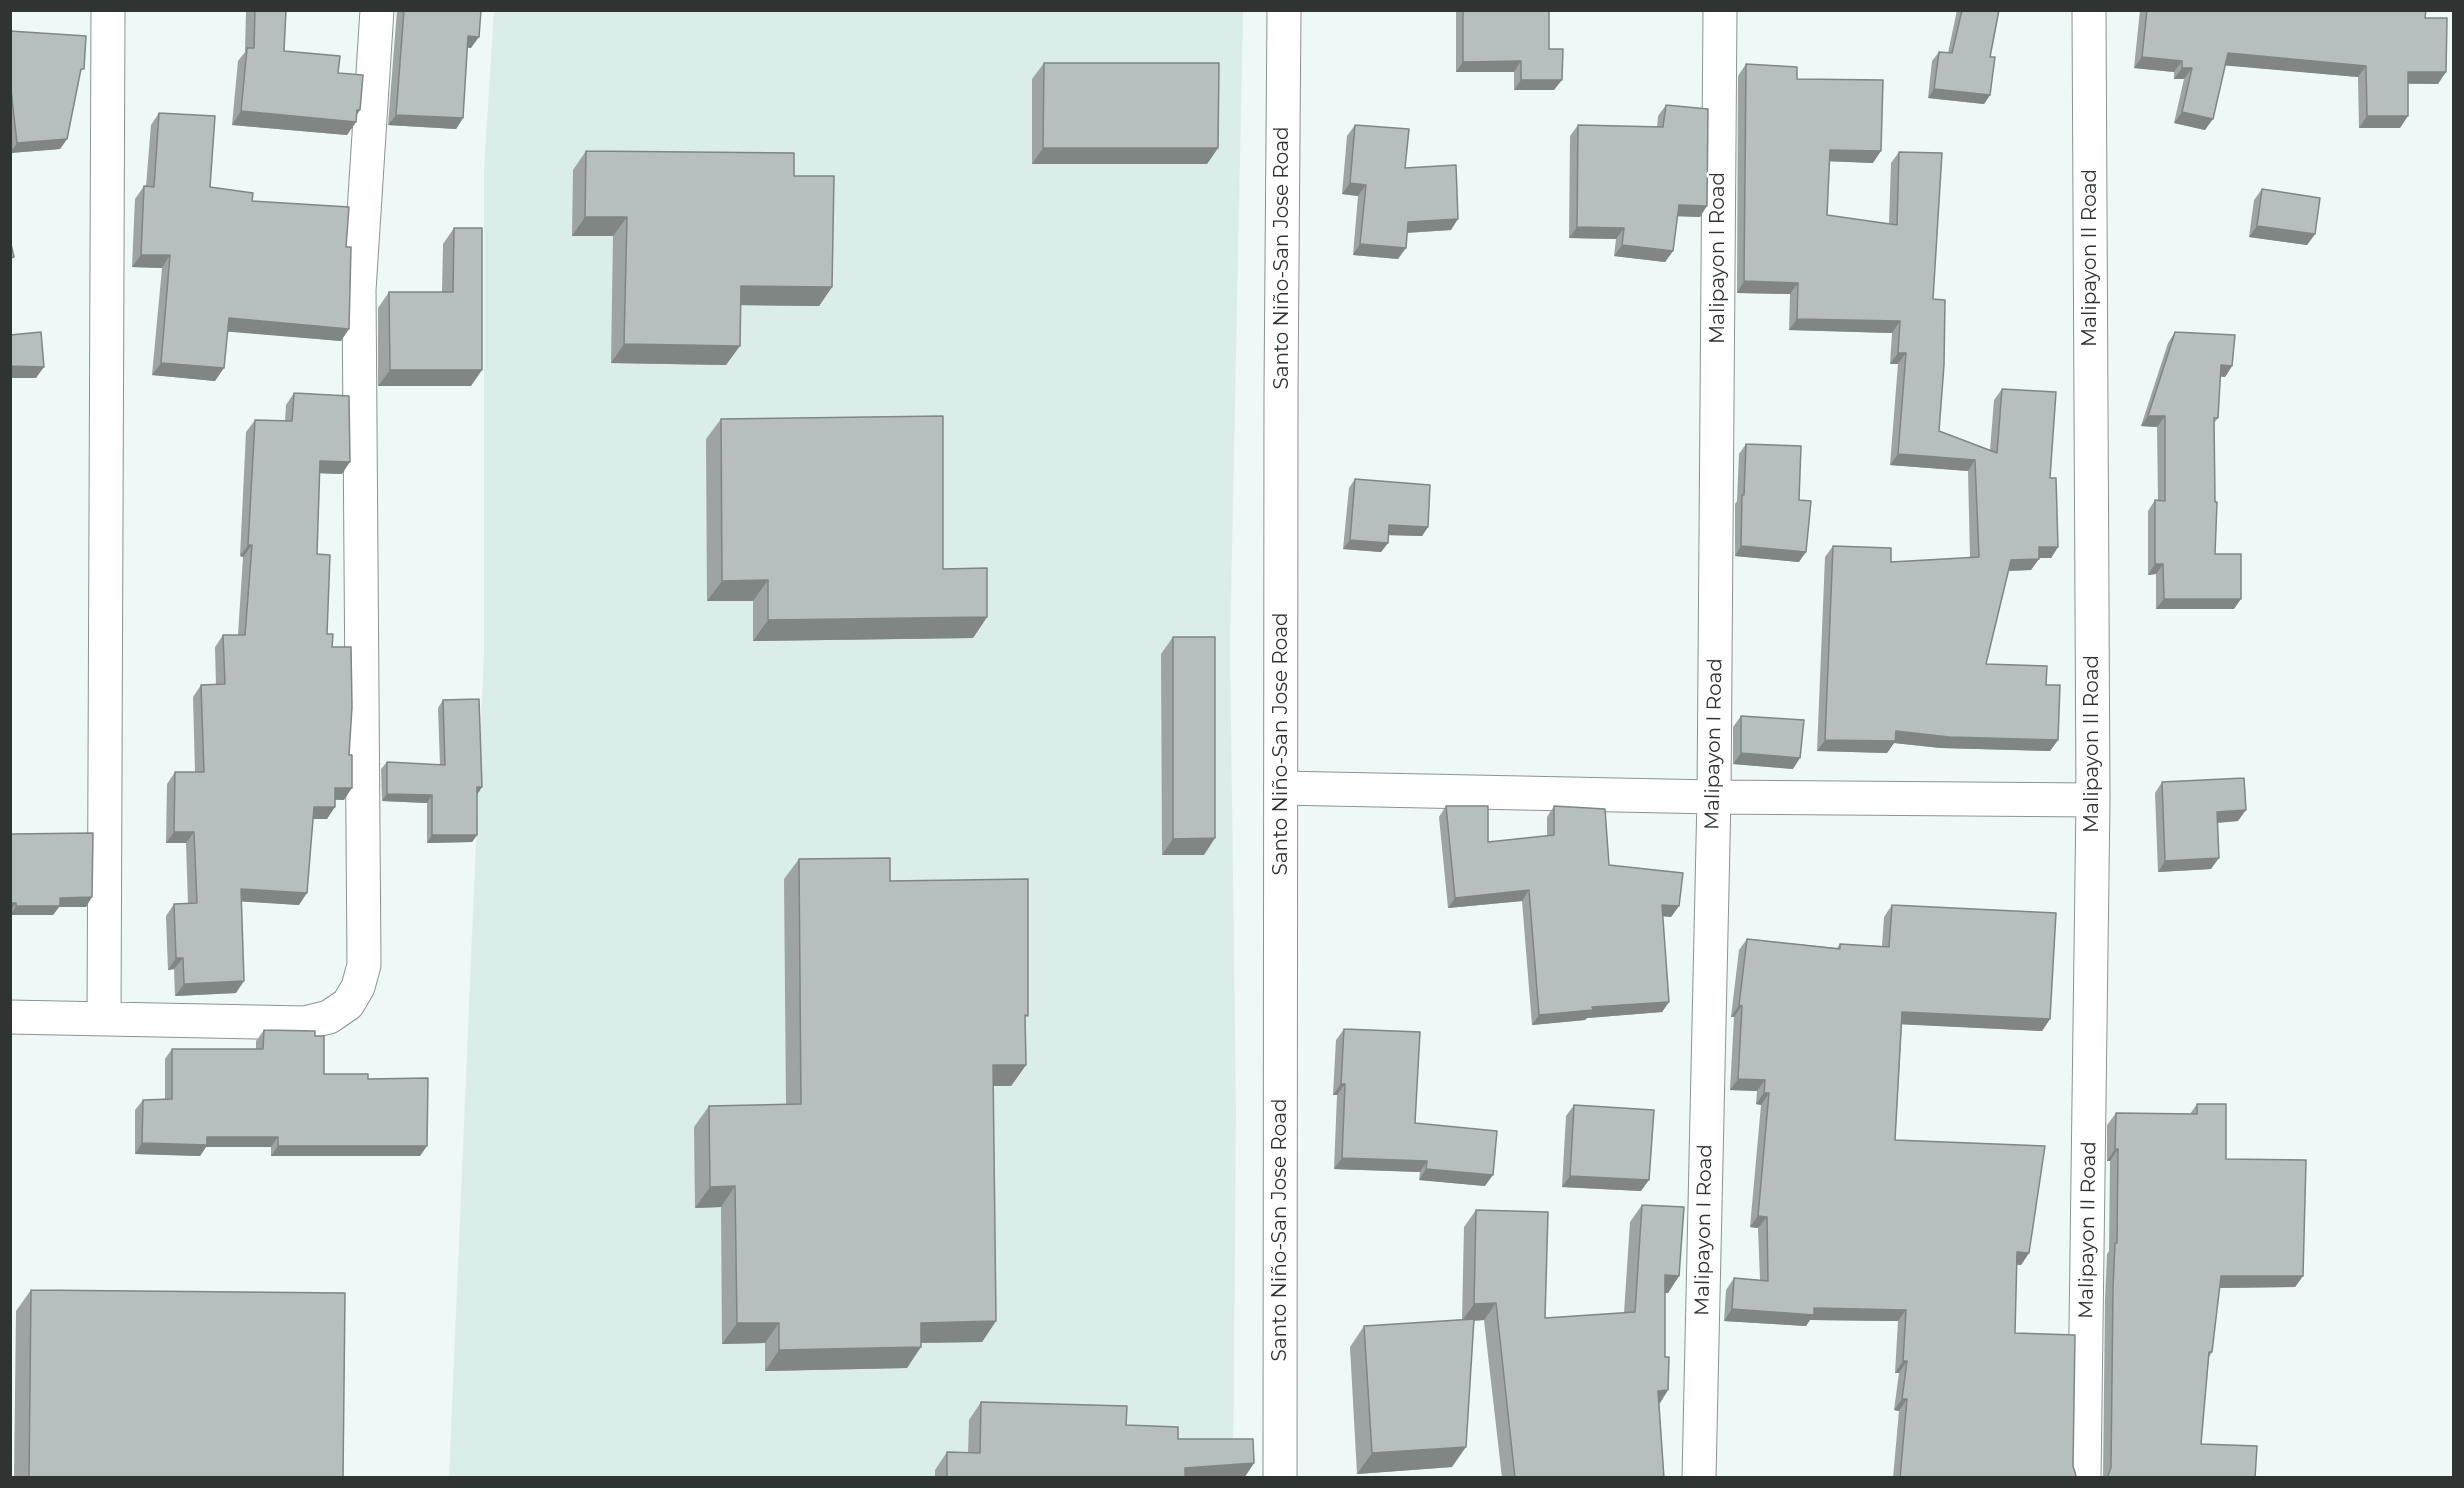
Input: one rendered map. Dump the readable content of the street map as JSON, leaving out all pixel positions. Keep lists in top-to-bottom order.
{
  "streets": {
    "street": ["Santo Niño-San Jose Road", "Malipayon I Road", "Malipayon II Road"]
  }
}
